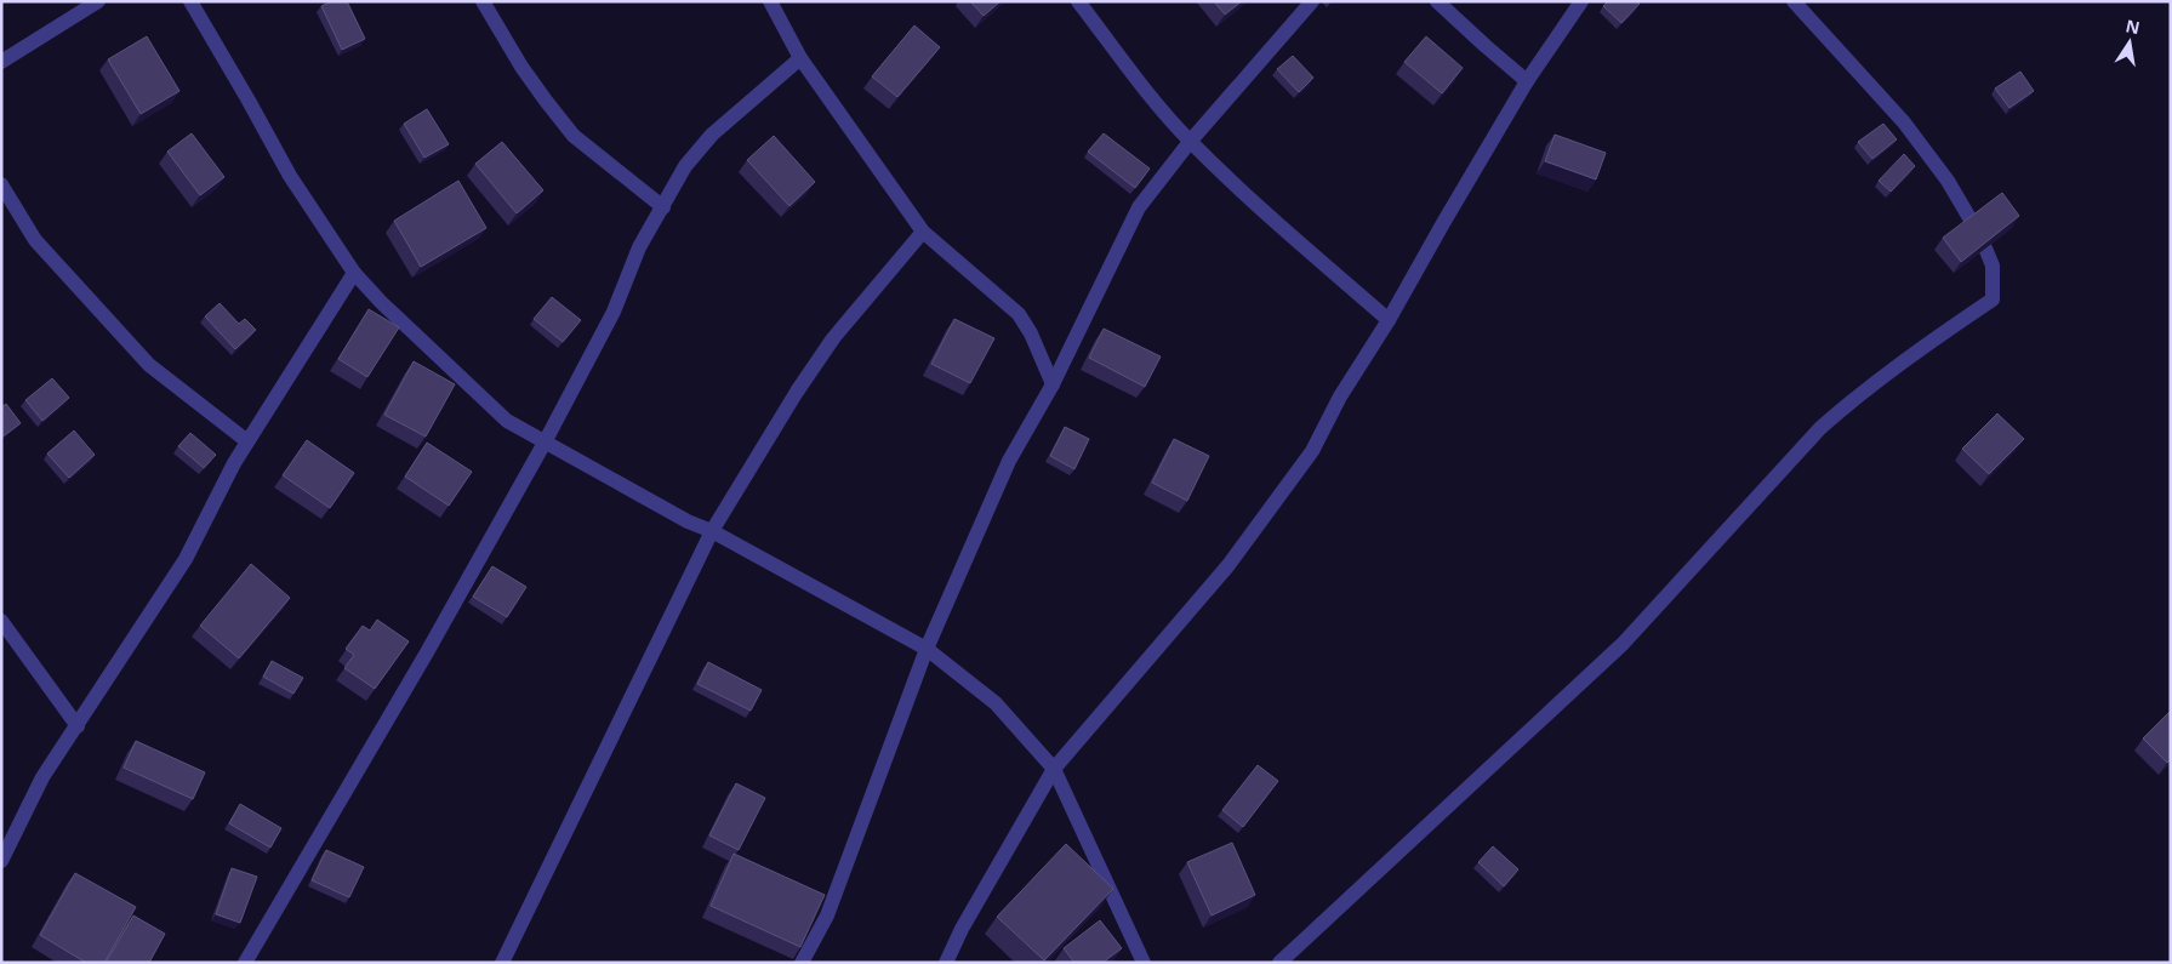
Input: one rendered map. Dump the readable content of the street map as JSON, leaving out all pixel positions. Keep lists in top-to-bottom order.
{
  "north": "top"
}
